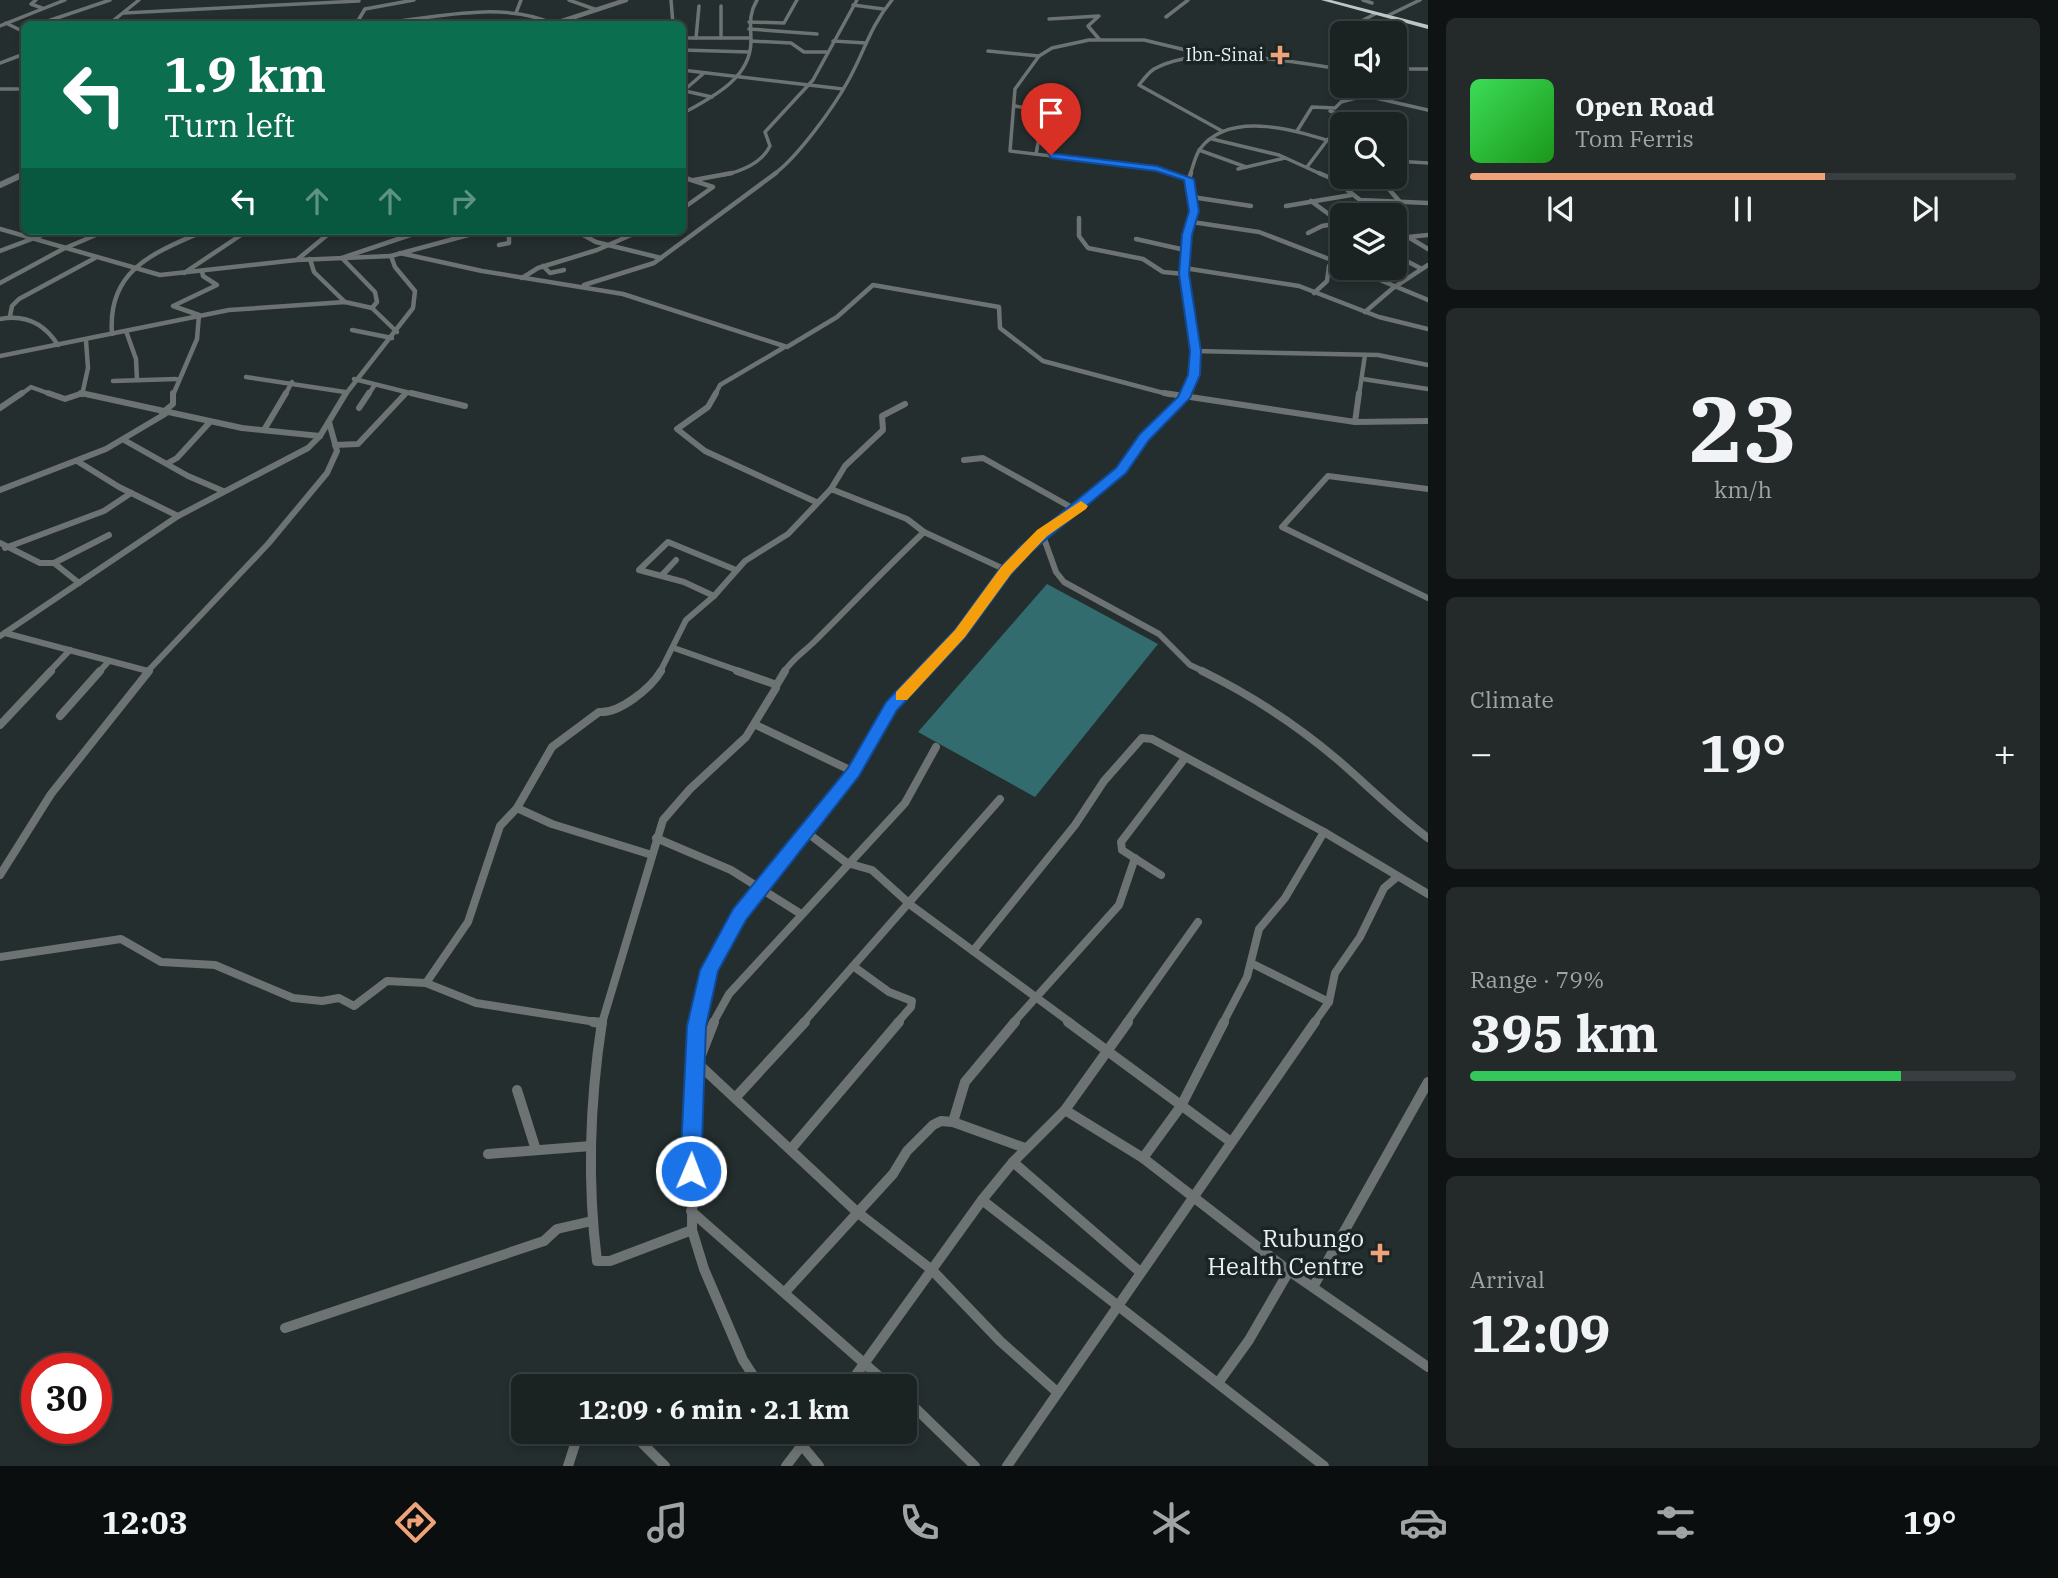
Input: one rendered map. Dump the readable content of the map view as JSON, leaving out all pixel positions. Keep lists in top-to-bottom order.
{
  "places": {
    "health": ["Ibn-Sinai", "Rubungo Health Centre"]
  },
  "page": {
    "turn": ["1.9 km", "Turn left"],
    "song": ["Open Road", "Tom Ferris"],
    "tile": [
      ["23", "km/h"],
      "Climate",
      ["Range · 79%", "395 km"],
      ["Arrival", "12:09"]
    ],
    "heat": ["−", "19°", "+"],
    "limit": "30",
    "trip": "12:09 · 6 min · 2.1 km",
    "tabs": ["12:03", "19°"]
  }
}
